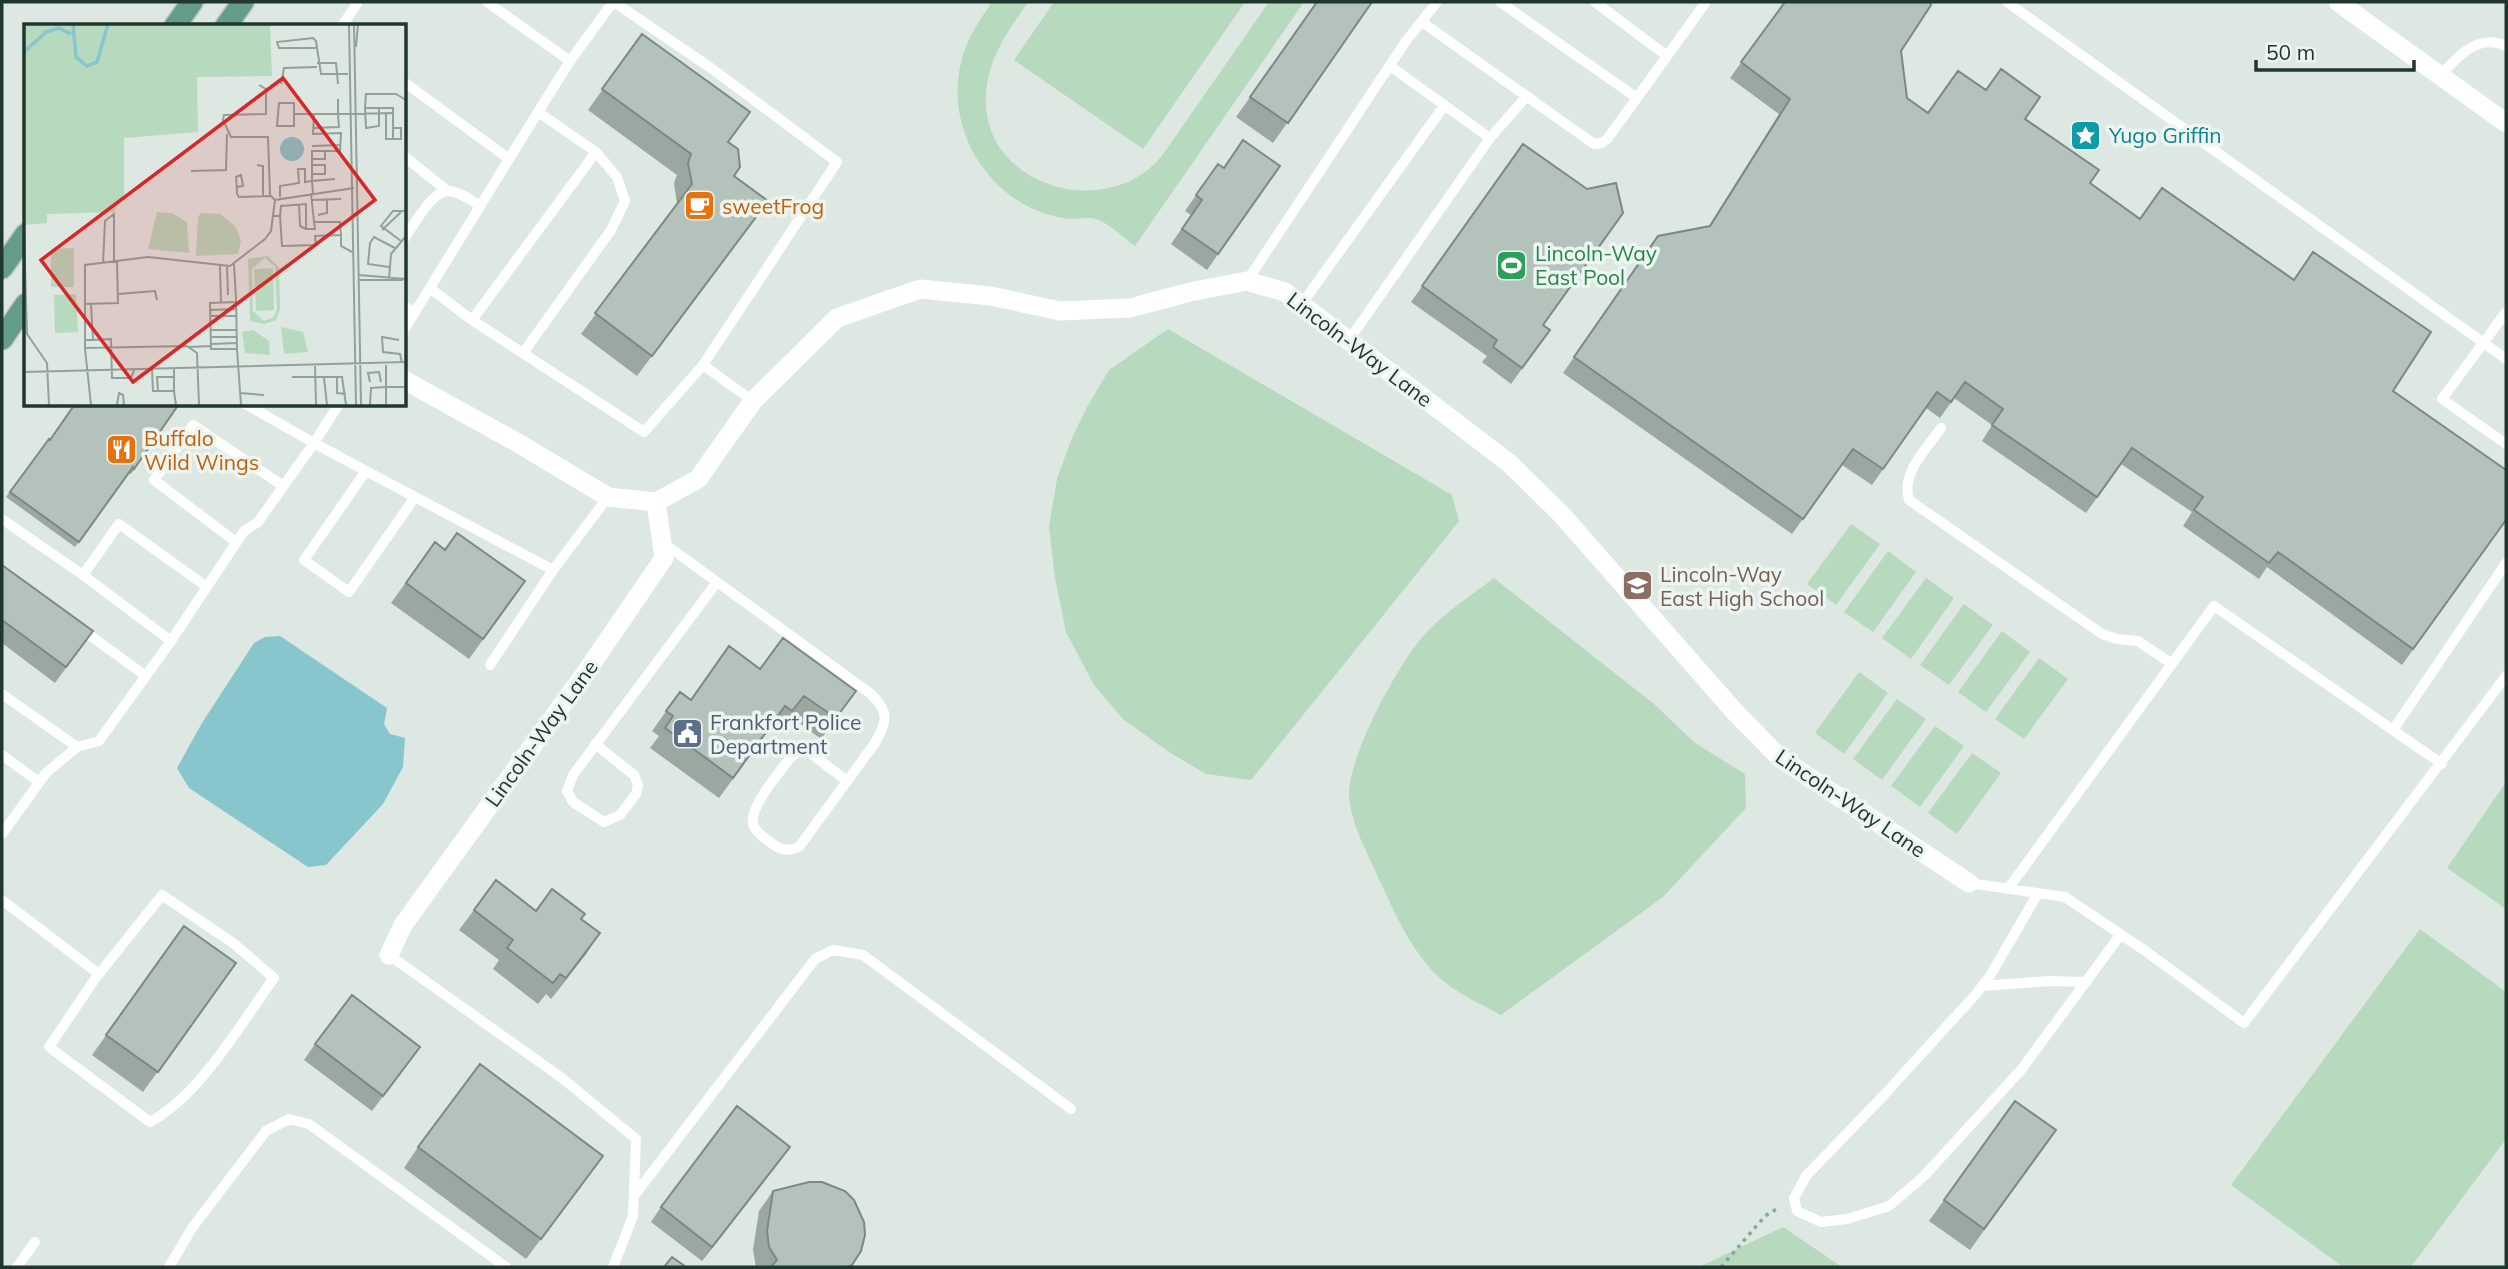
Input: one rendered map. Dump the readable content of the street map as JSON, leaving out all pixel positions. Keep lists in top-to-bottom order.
{
  "streets": {
    "street": ["Lincoln-Way Lane"]
  },
  "places": {
    "place": ["Yugo Griffin"],
    "cafe": ["sweetFrog"],
    "sports": ["Lincoln-Way East Pool"],
    "restaurant": ["Buffalo Wild Wings"],
    "school or university": ["Lincoln-Way East High School"],
    "public building": ["Frankfort Police Department"]
  },
  "scale_bar": "50 m"
}
